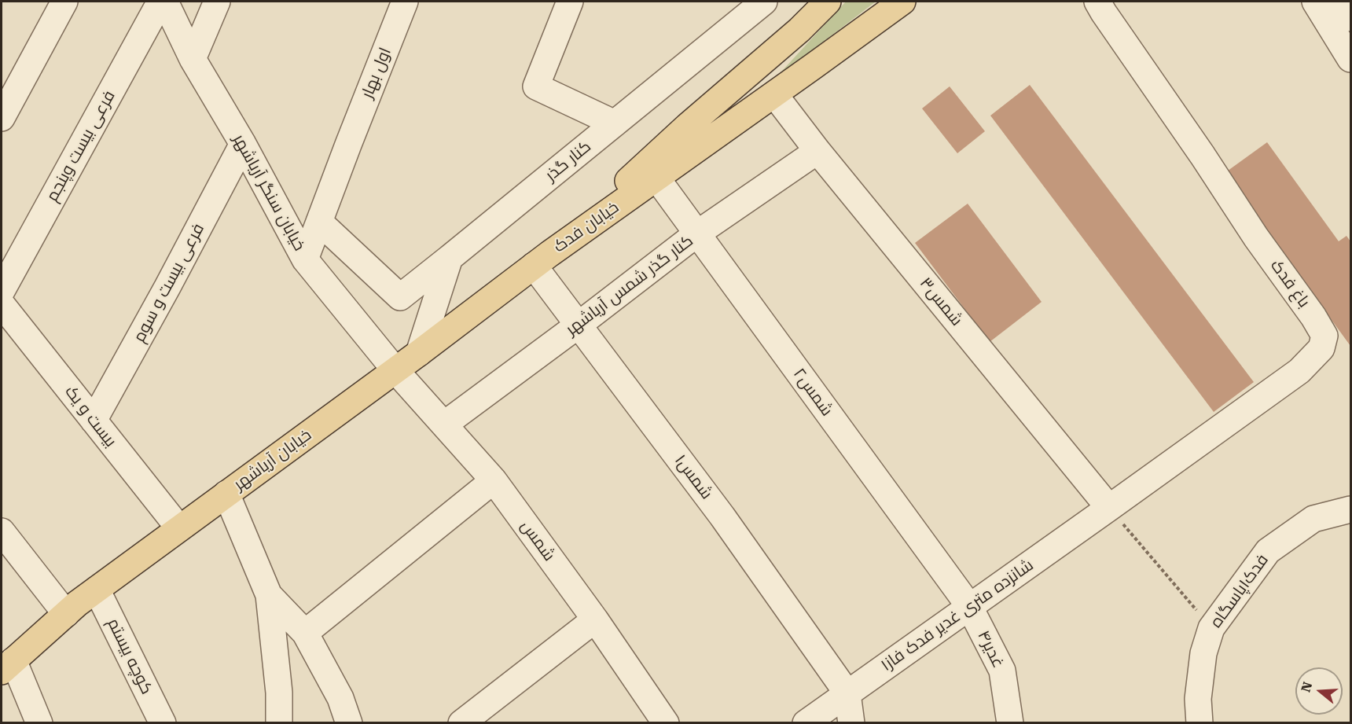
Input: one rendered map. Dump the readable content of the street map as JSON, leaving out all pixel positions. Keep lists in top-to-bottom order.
{
  "streets": {
    "main road": ["خیابان فدک", "خیابان آریاشهر"],
    "street": [
      "اول بهار",
      "فرعی بیست وپنجم",
      "کنار گذر",
      "خیابان سنگر آریاشهر",
      "فرعی بیست و سوم",
      "باغ فدک",
      "کنار گذر شمس آریاشهر",
      "شمس۳",
      "شمس۲",
      "بیست و یک",
      "شمس۱",
      "شمس",
      "فدک۱پاسگاه",
      "شانزده متری غدیر فدک فاز۱",
      "غدیر۴",
      "کوچه بیستم"
    ]
  },
  "crossings": [
    ["اول بهار", "کنار گذر"],
    ["اول بهار", "خیابان سنگر آریاشهر"],
    ["خیابان سنگر آریاشهر", "فرعی بیست و سوم"],
    ["خیابان سنگر آریاشهر", "خیابان آریاشهر"],
    ["خیابان سنگر آریاشهر", "شمس"],
    ["خیابان فدک", "شمس۳"],
    ["خیابان فدک", "شمس۲"],
    ["خیابان فدک", "خیابان آریاشهر"],
    ["خیابان فدک", "شمس۱"],
    ["فرعی بیست و سوم", "بیست و یک"],
    ["باغ فدک", "شمس۳"],
    ["باغ فدک", "شانزده متری غدیر فدک فاز۱"],
    ["کنار گذر شمس آریاشهر", "شمس۳"],
    ["کنار گذر شمس آریاشهر", "شمس۲"],
    ["کنار گذر شمس آریاشهر", "شمس۱"],
    ["کنار گذر شمس آریاشهر", "شمس"],
    ["شمس۳", "شانزده متری غدیر فدک فاز۱"],
    ["شمس۲", "شانزده متری غدیر فدک فاز۱"],
    ["شمس۲", "غدیر۴"],
    ["بیست و یک", "خیابان آریاشهر"],
    ["خیابان آریاشهر", "شمس۱"],
    ["خیابان آریاشهر", "شمس"],
    ["خیابان آریاشهر", "کوچه بیستم"],
    ["شمس۱", "شانزده متری غدیر فدک فاز۱"],
    ["شانزده متری غدیر فدک فاز۱", "غدیر۴"]
  ],
  "north": "left"
}
